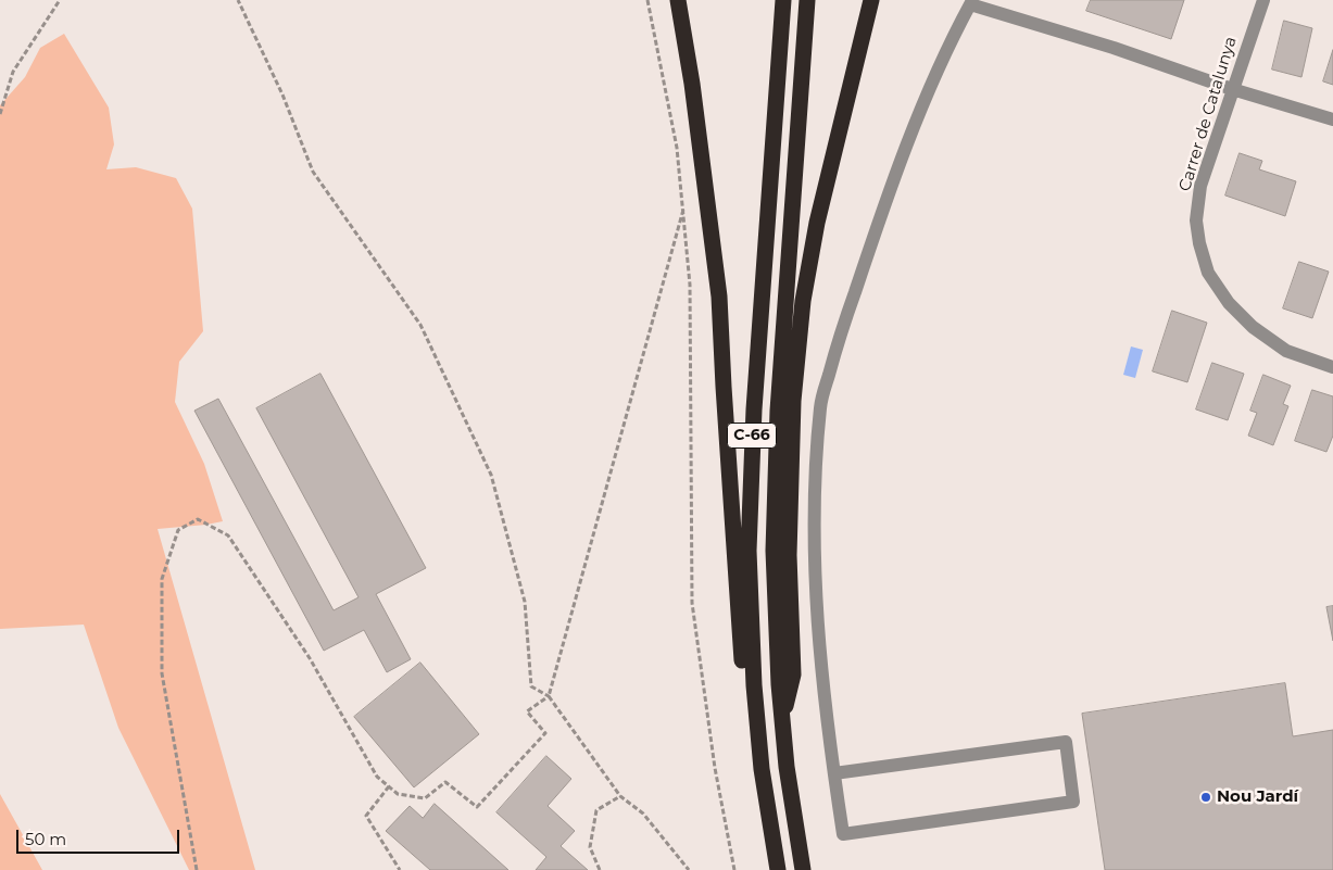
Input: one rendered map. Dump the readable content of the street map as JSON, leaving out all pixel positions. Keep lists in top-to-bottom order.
{
  "streets": {
    "highway": ["C-66"],
    "street": ["Carrer de Catalunya"]
  },
  "places": ["Nou Jardí"],
  "scale_bar": "50 m"
}
